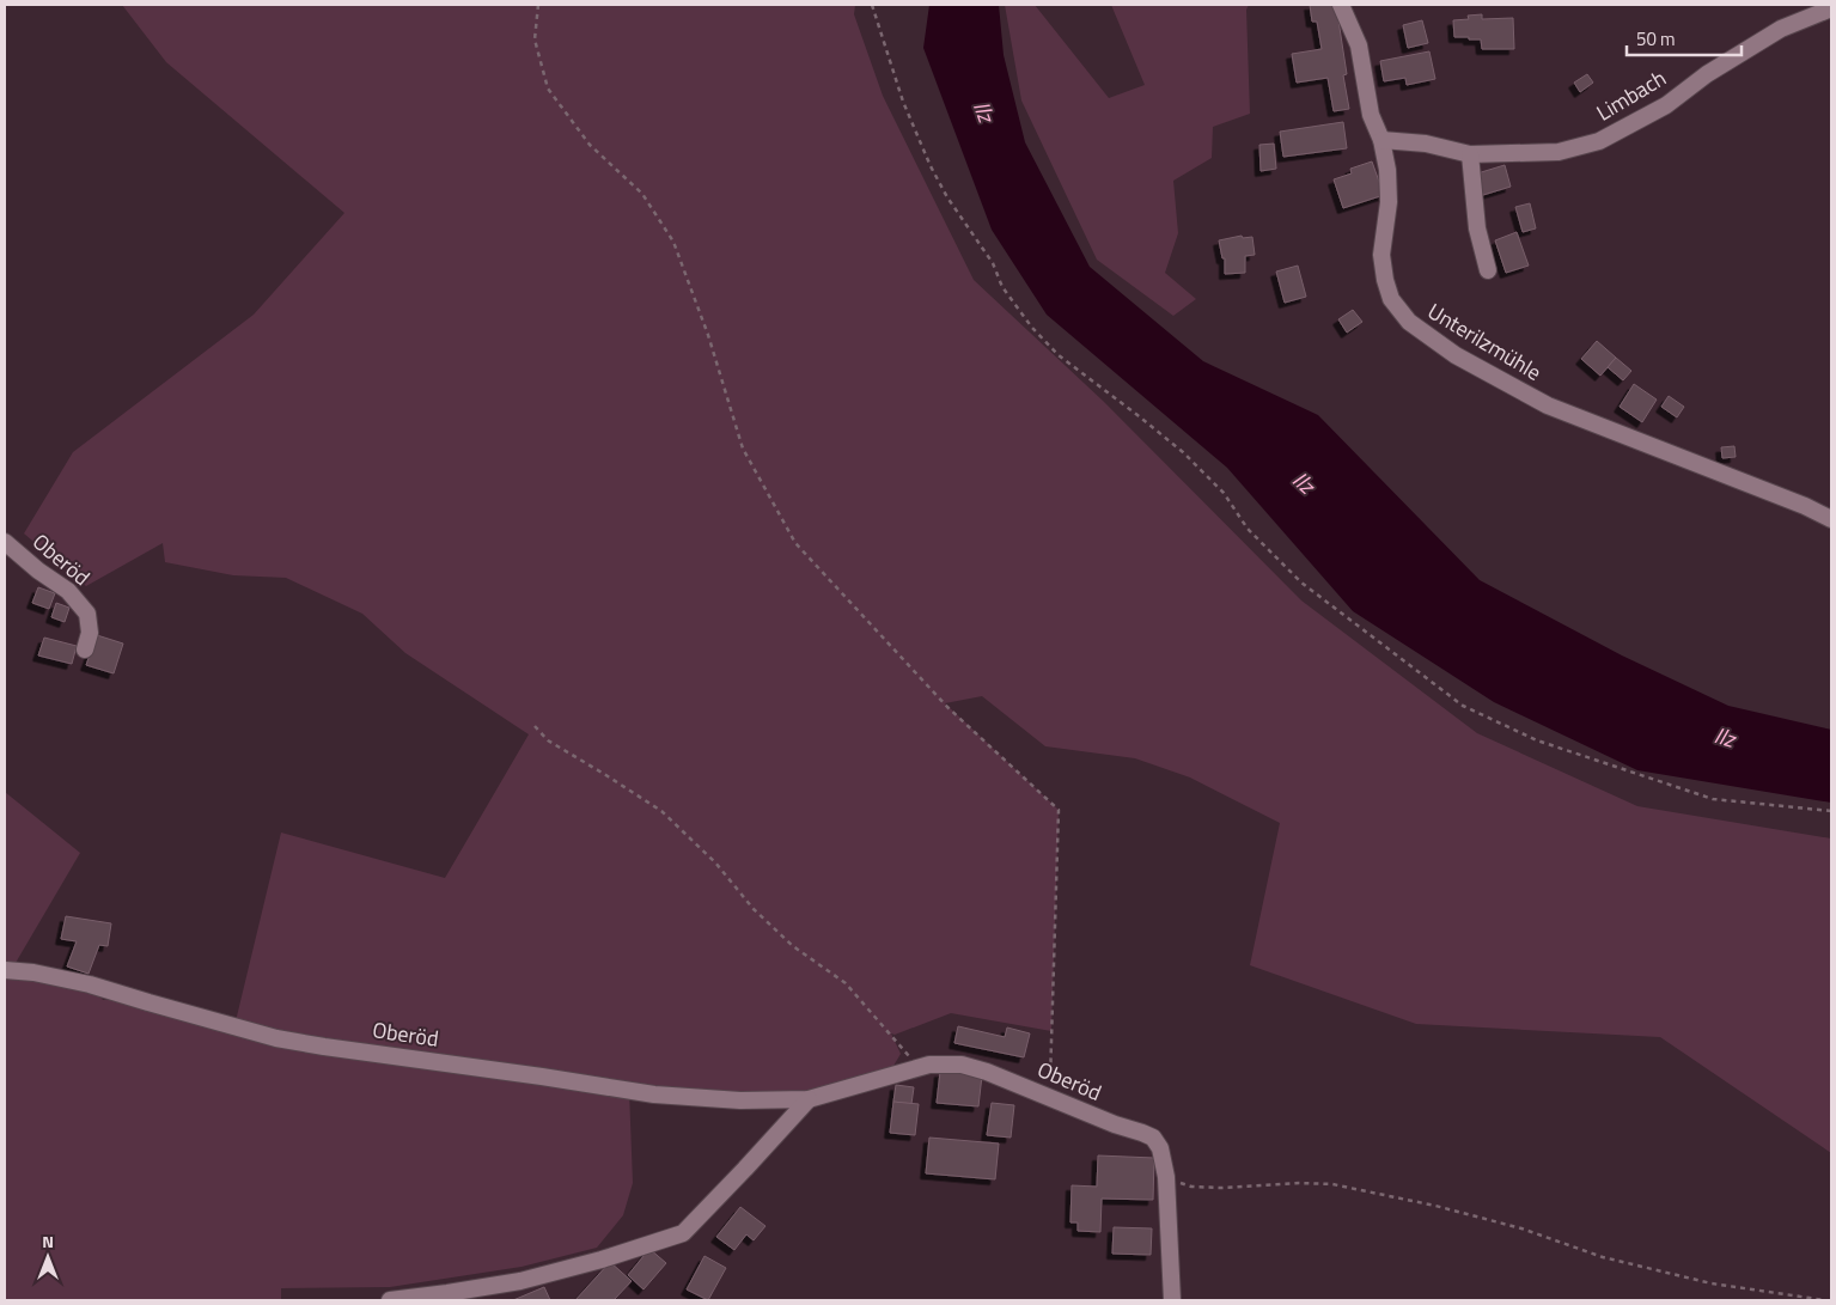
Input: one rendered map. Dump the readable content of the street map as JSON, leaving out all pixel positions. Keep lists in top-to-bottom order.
{
  "streets": {
    "street": ["Limbach", "Unterilzmühle", "Oberöd"]
  },
  "crossings": [
    ["Limbach", "Unterilzmühle"]
  ],
  "water": ["Ilz"],
  "scale_bar": "50 m",
  "north": "top"
}
